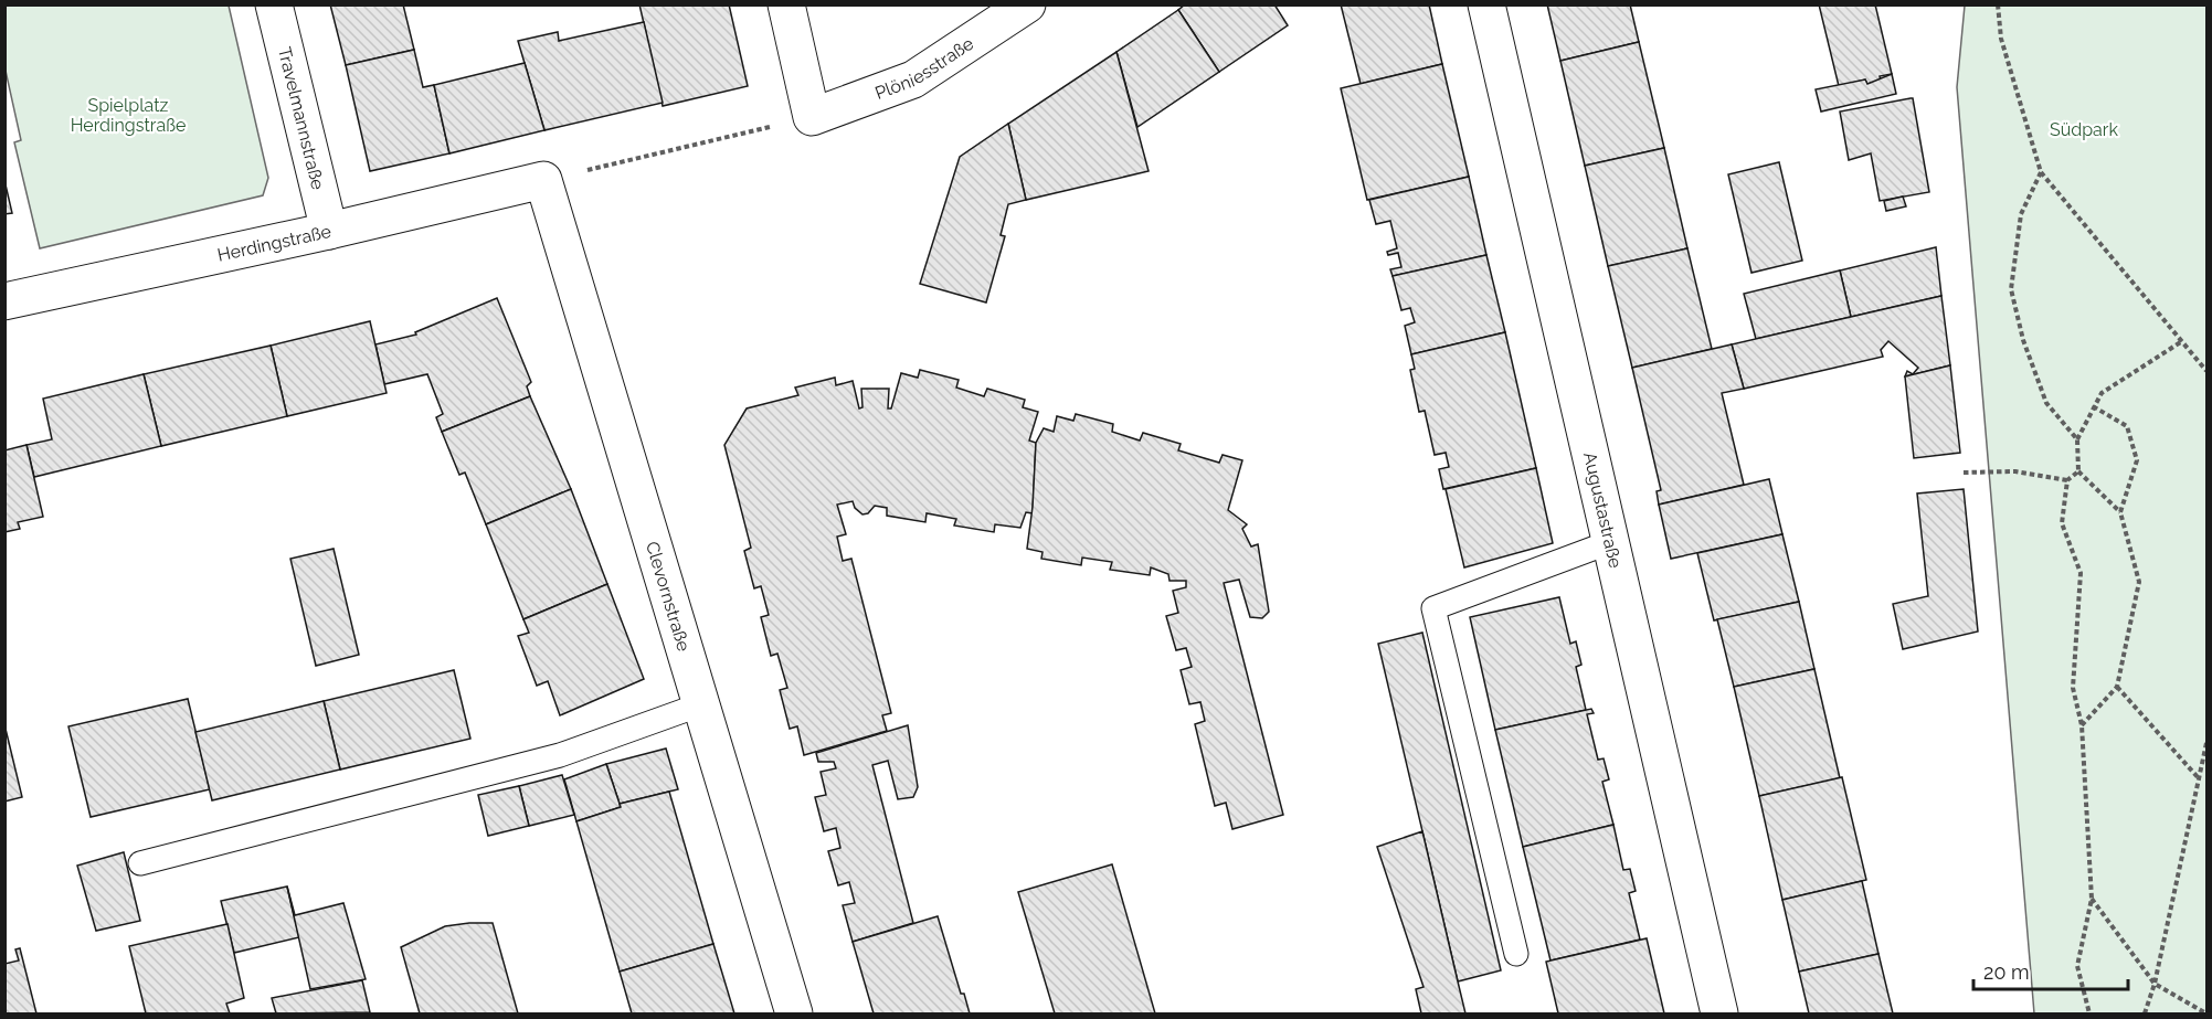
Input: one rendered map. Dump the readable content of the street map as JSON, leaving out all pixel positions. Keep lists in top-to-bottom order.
{
  "streets": {
    "street": [
      "Plöniesstraße",
      "Travelmannstraße",
      "Herdingstraße",
      "Augustastraße",
      "Clevornstraße"
    ]
  },
  "crossings": [
    ["Travelmannstraße", "Herdingstraße"],
    ["Herdingstraße", "Clevornstraße"]
  ],
  "parks": ["Spielplatz Herdingstraße", "Südpark"],
  "scale_bar": "20 m"
}
